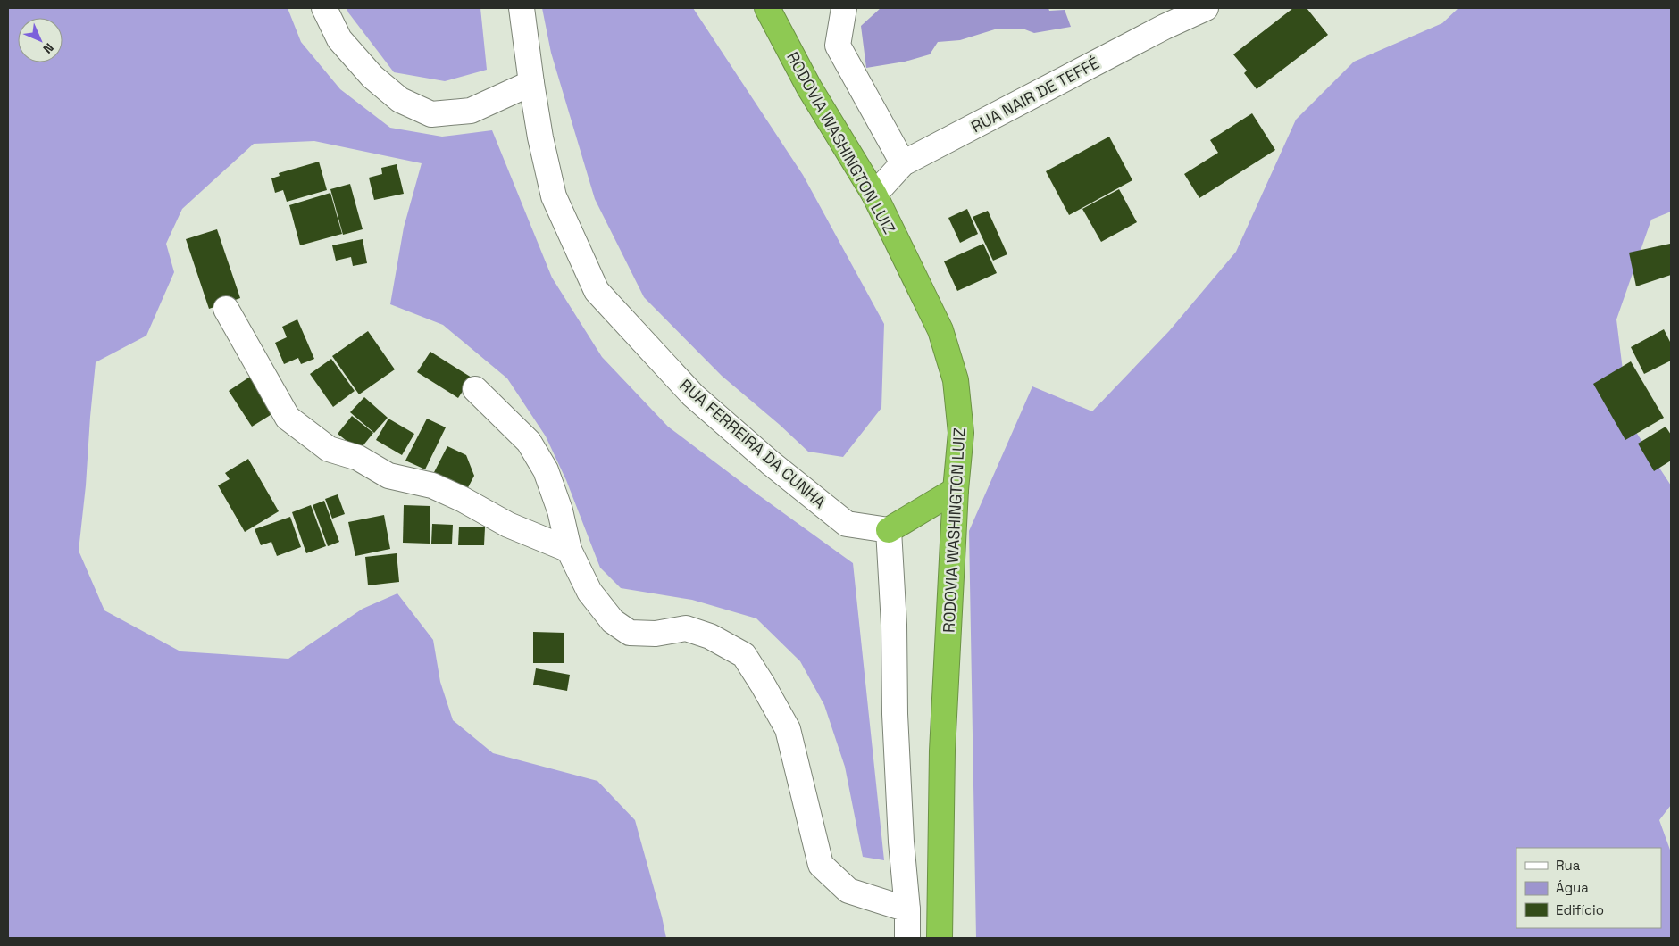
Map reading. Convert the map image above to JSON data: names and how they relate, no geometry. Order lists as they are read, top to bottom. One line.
{"streets":{"highway":["RODOVIA WASHINGTON LUIZ"],"street":["RUA NAIR DE TEFFÉ","RUA FERREIRA DA CUNHA"]},"crossings":[["RUA NAIR DE TEFFÉ","RODOVIA WASHINGTON LUIZ"]],"legend":["Rua","Água","Edifício"],"north":"bottom right"}
